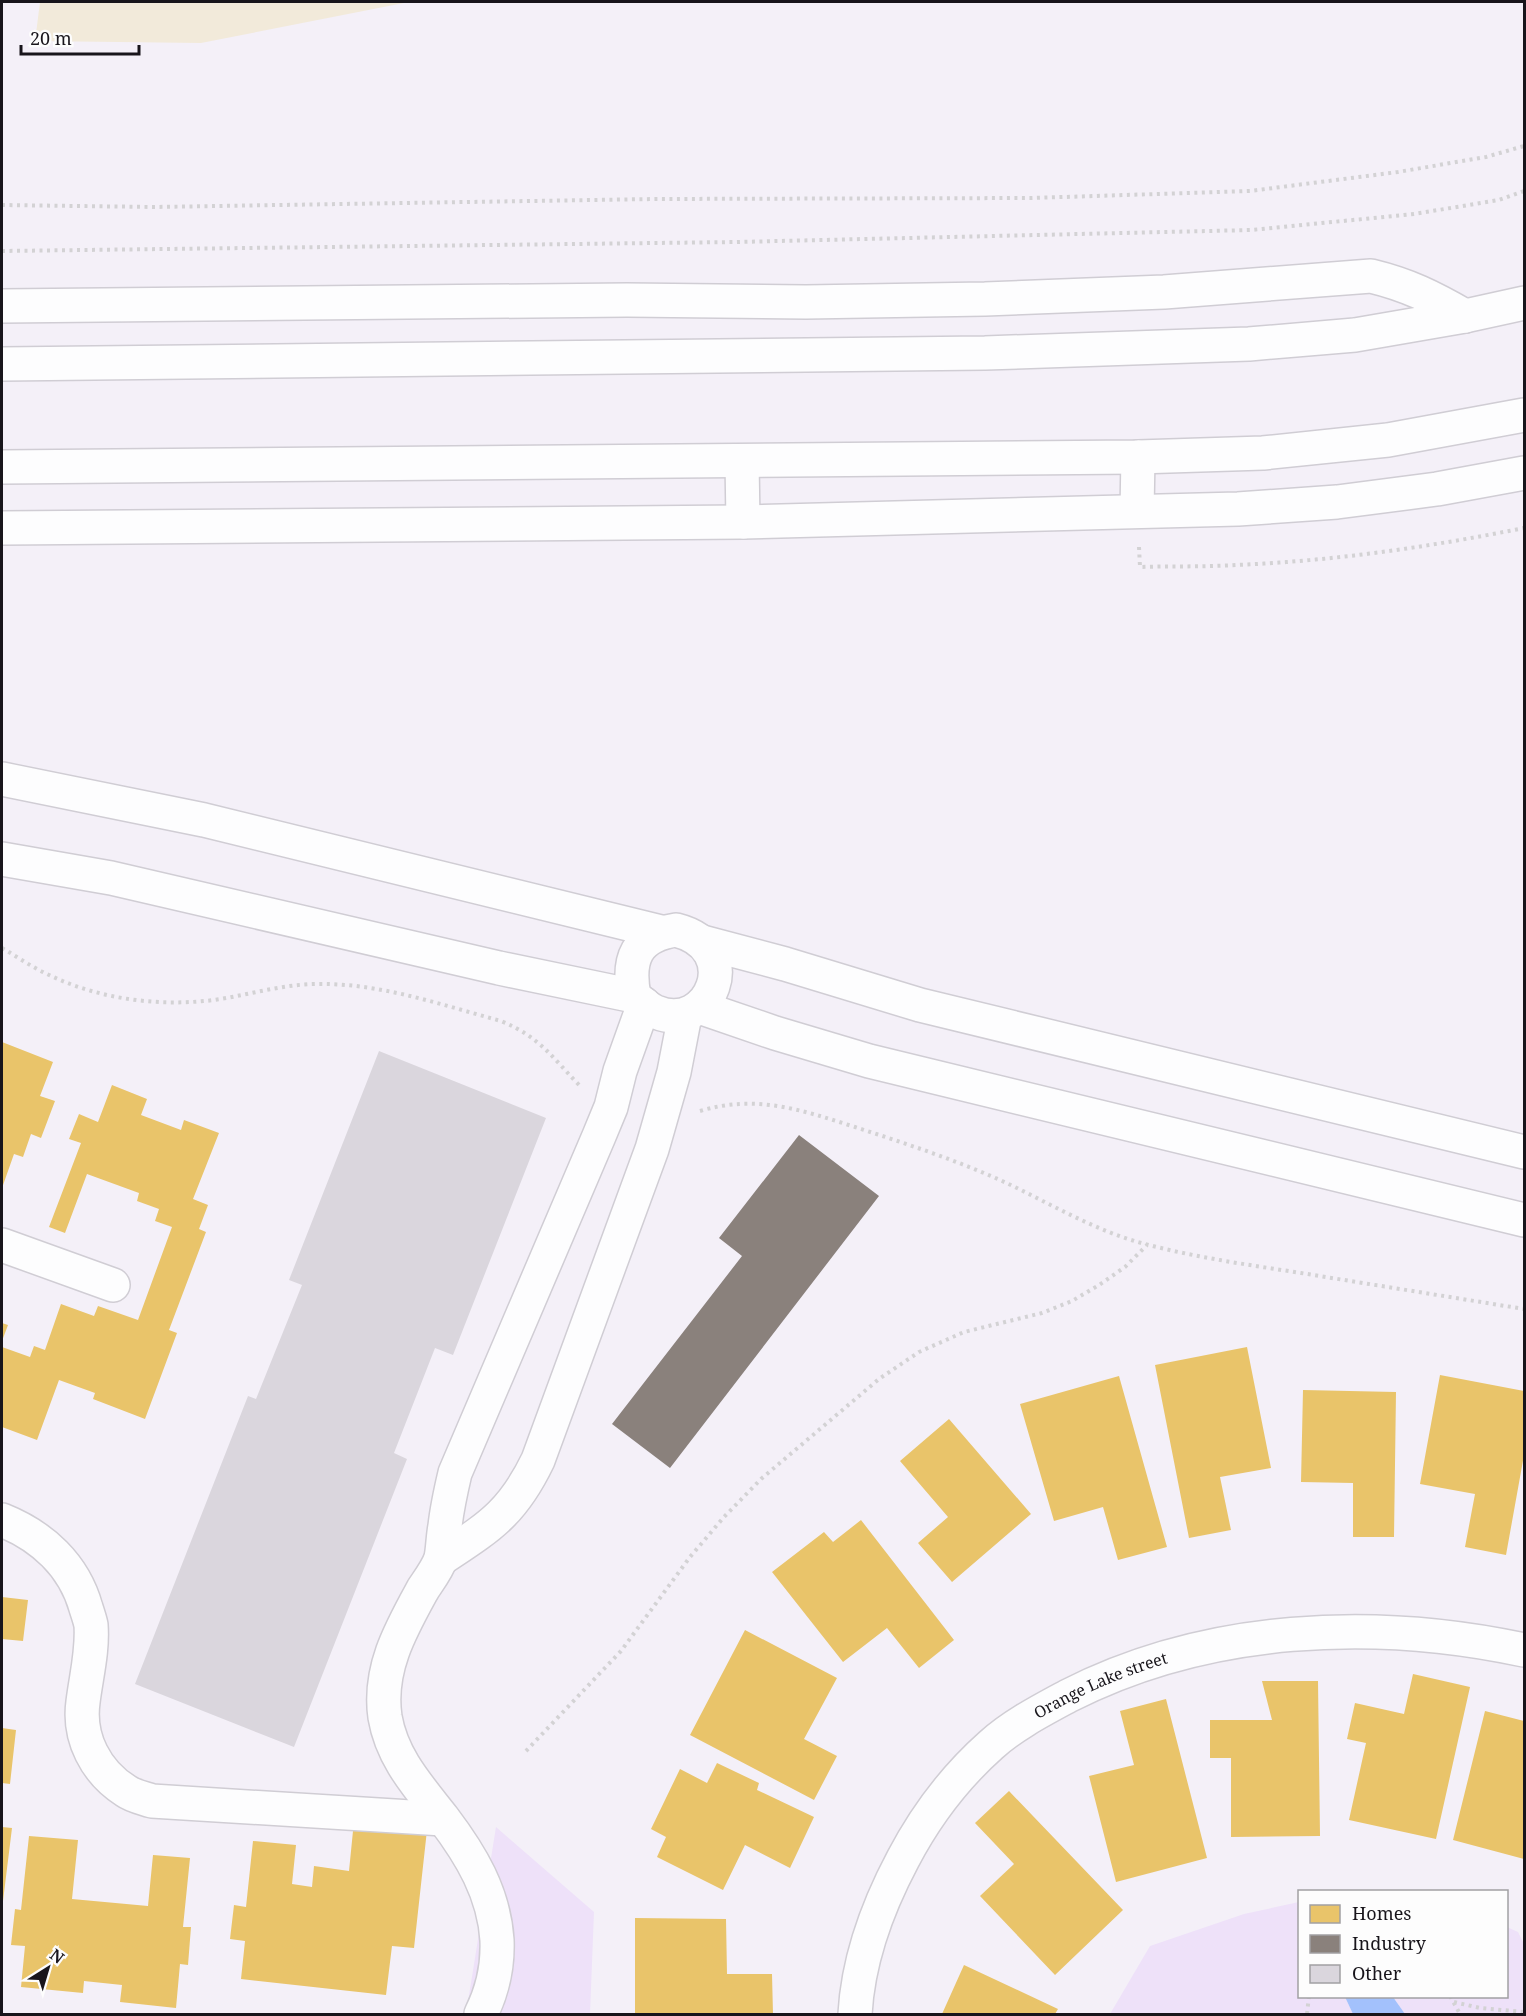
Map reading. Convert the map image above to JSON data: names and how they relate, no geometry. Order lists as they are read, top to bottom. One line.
{"streets":{"street":["Orange Lake street"]},"legend":["Homes","Industry","Other"],"scale_bar":"20 m","north":"top right"}
